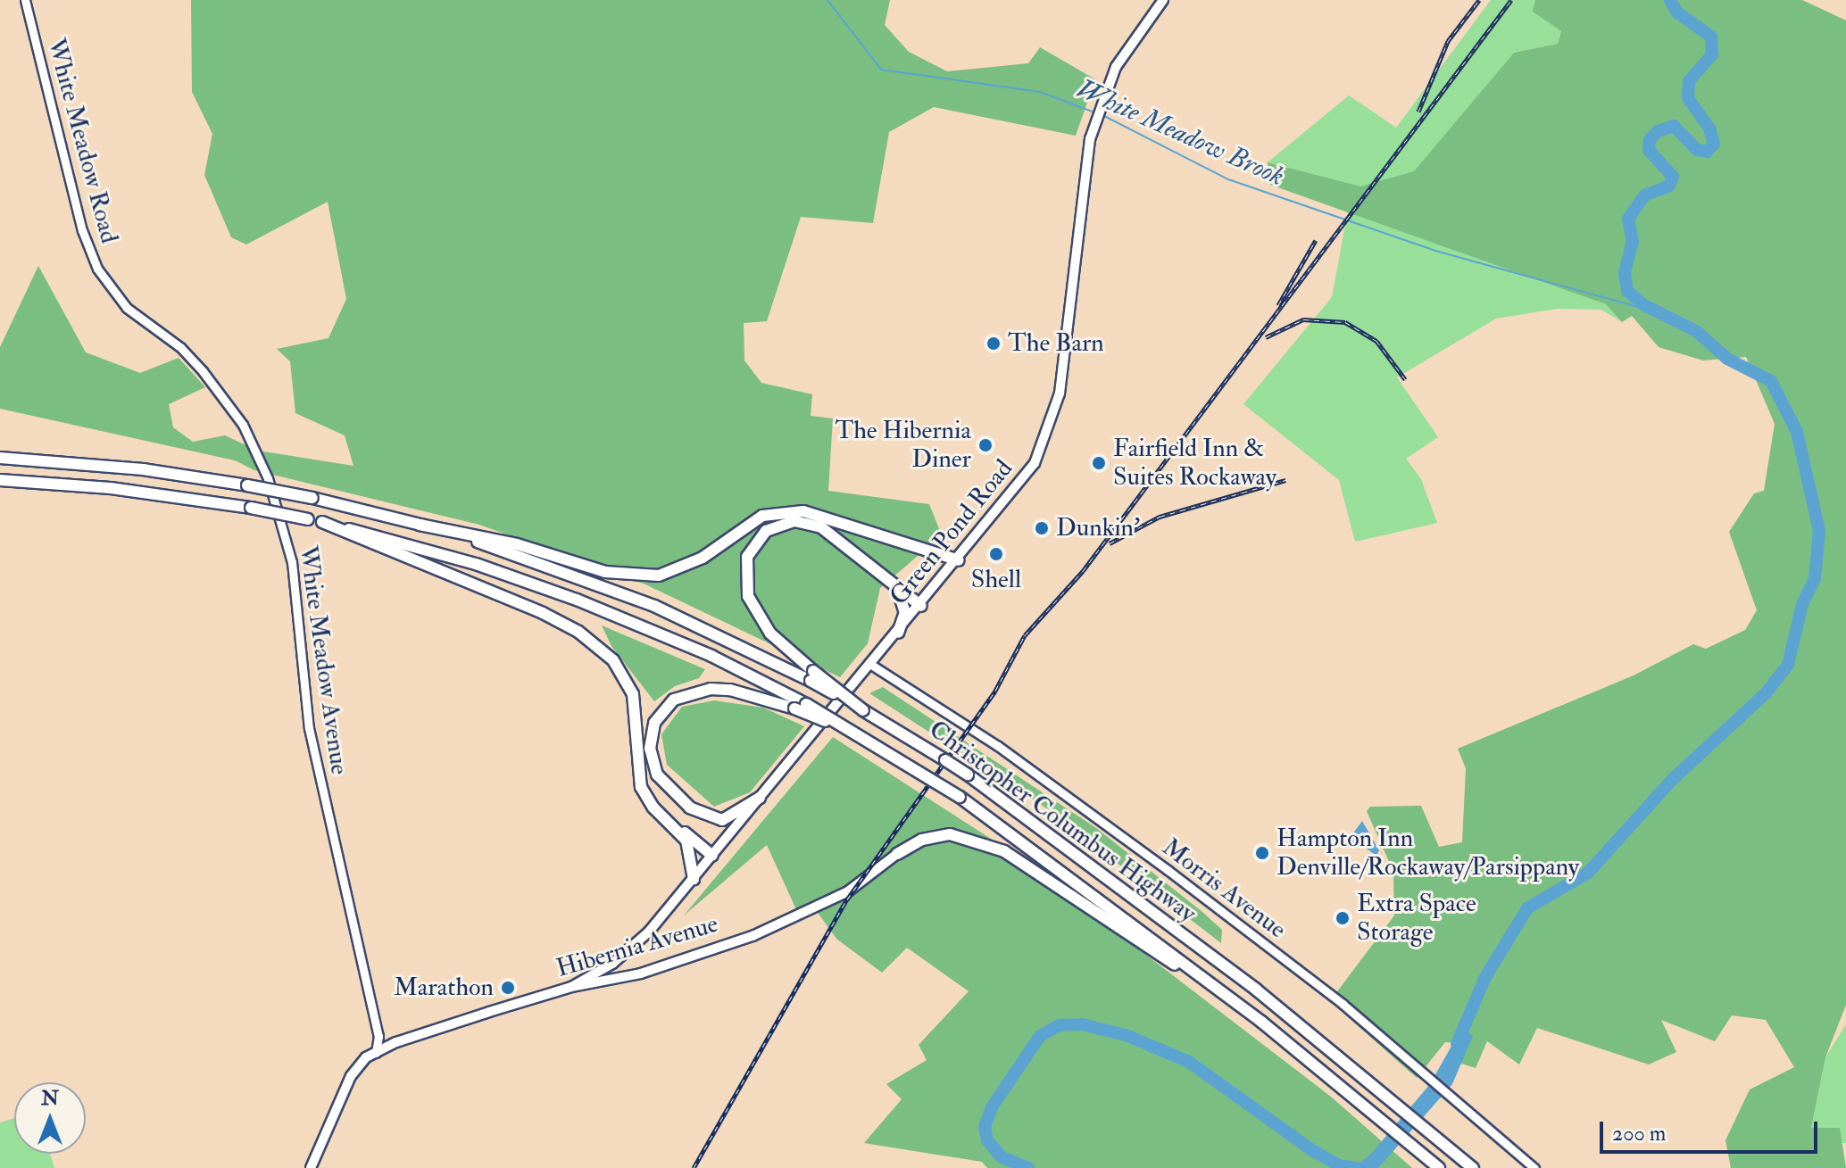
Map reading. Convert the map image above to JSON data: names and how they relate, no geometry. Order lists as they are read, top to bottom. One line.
{"streets":{"highway":["Christopher Columbus Highway"],"main road":["Green Pond Road","Hibernia Avenue"],"street":["White Meadow Road","White Meadow Avenue","Morris Avenue"]},"crossings":[["White Meadow Road","White Meadow Avenue"],["Green Pond Road","Morris Avenue"],["Green Pond Road","Hibernia Avenue"],["White Meadow Avenue","Hibernia Avenue"]],"water":["White Meadow Brook"],"places":["The Barn","The Hibernia Diner","Fairfield Inn & Suites Rockaway","Dunkin'","Shell","Hampton Inn Denville/Rockaway/Parsippany","Extra Space Storage","Marathon"],"scale_bar":"200 m","north":"top"}
